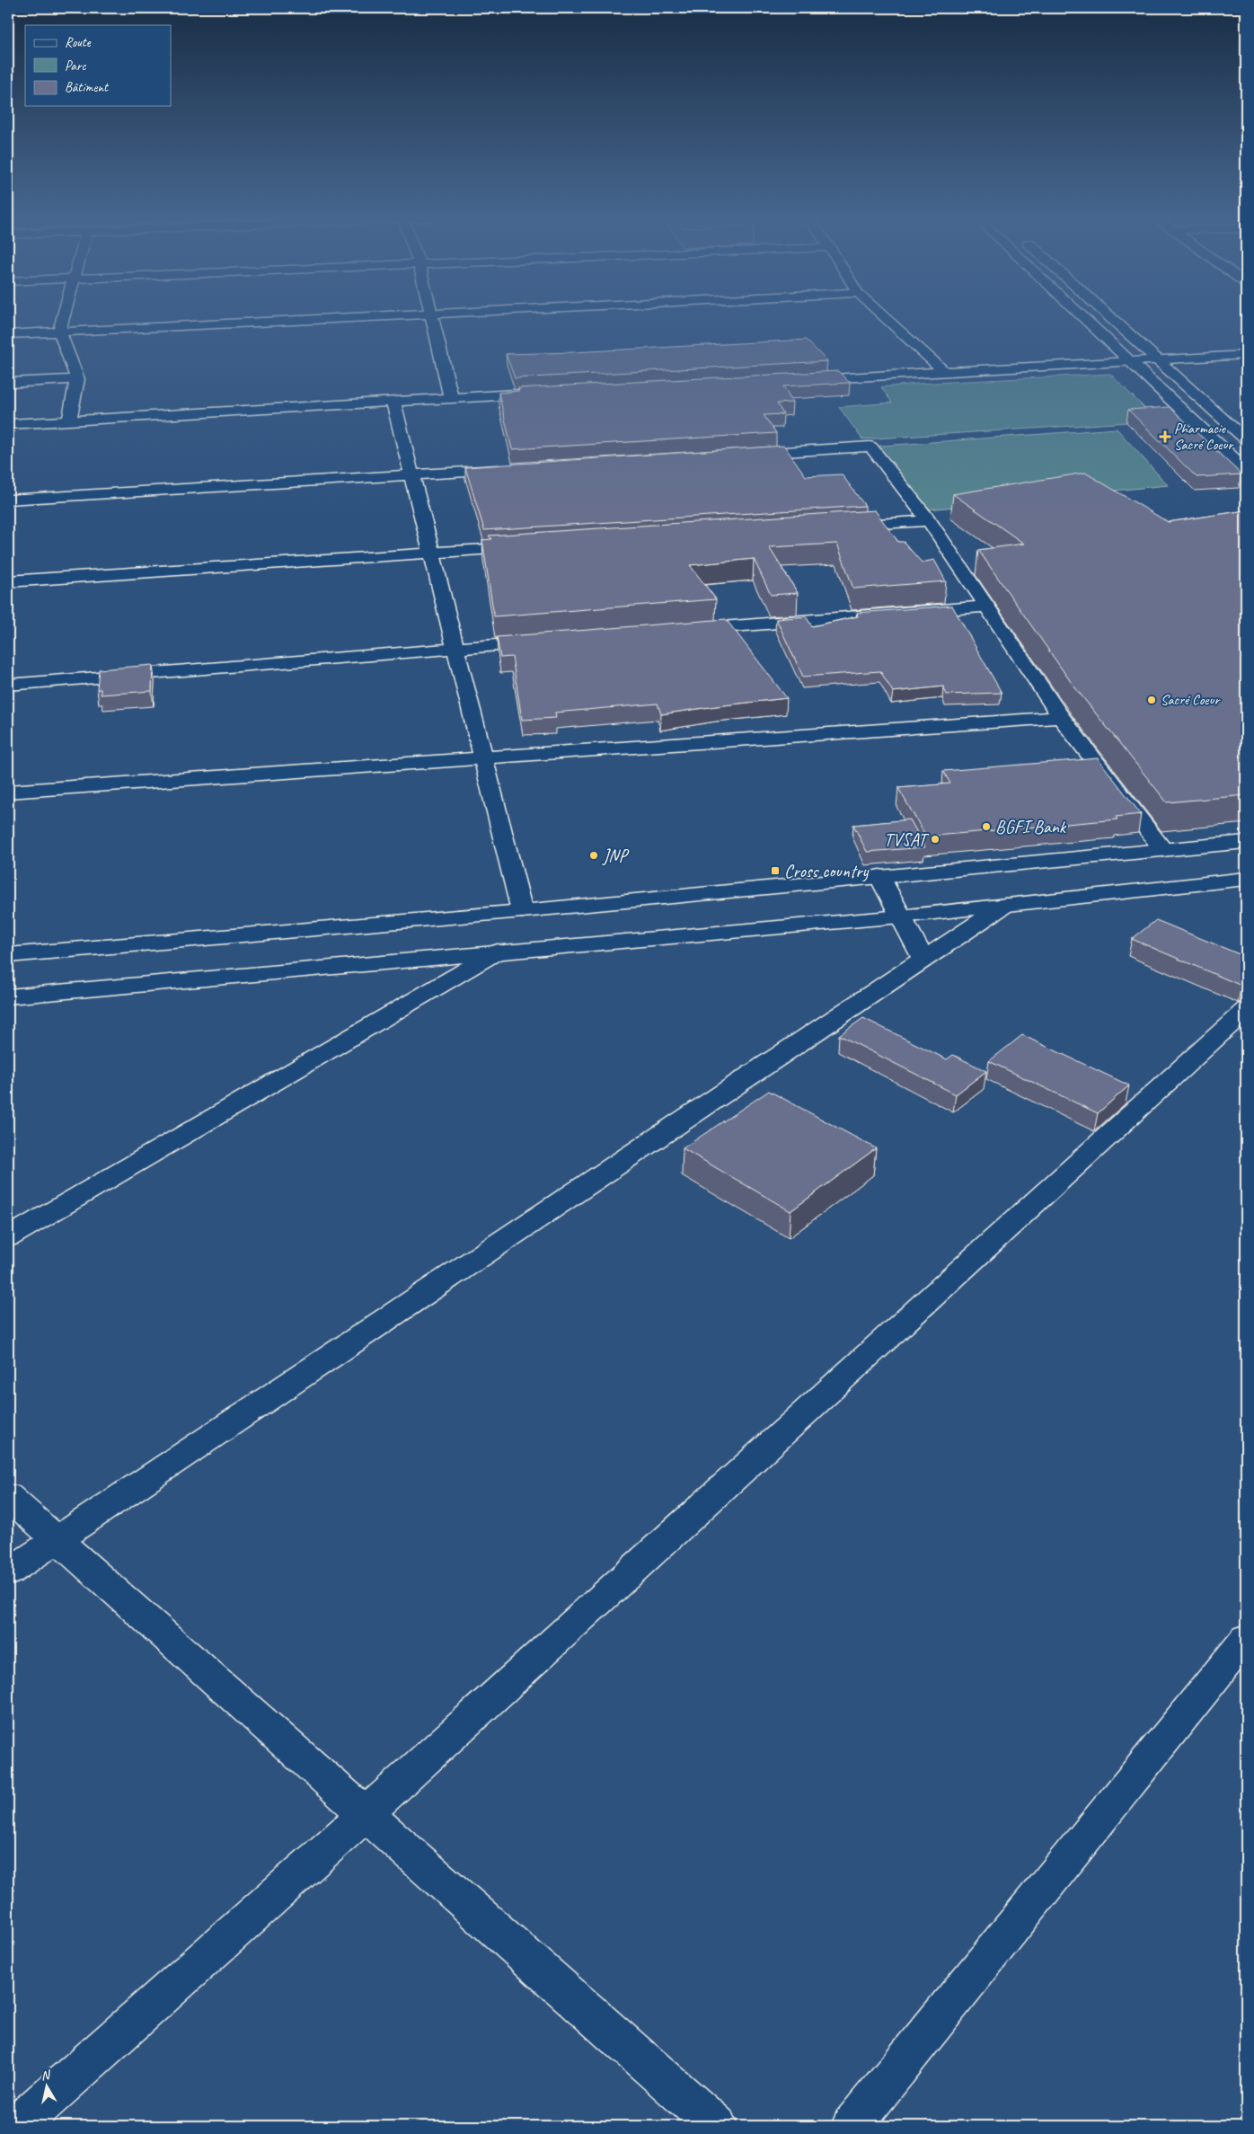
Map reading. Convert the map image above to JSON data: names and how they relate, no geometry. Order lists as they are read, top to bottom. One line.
{"places":{"health":["Pharmacie Sacré Coeur"],"other":["Sacré Coeur","BGFI Bank","TVSAT","JNP"],"transit":["Cross country"]},"legend":["Route","Parc","Bâtiment"],"north":"top"}
